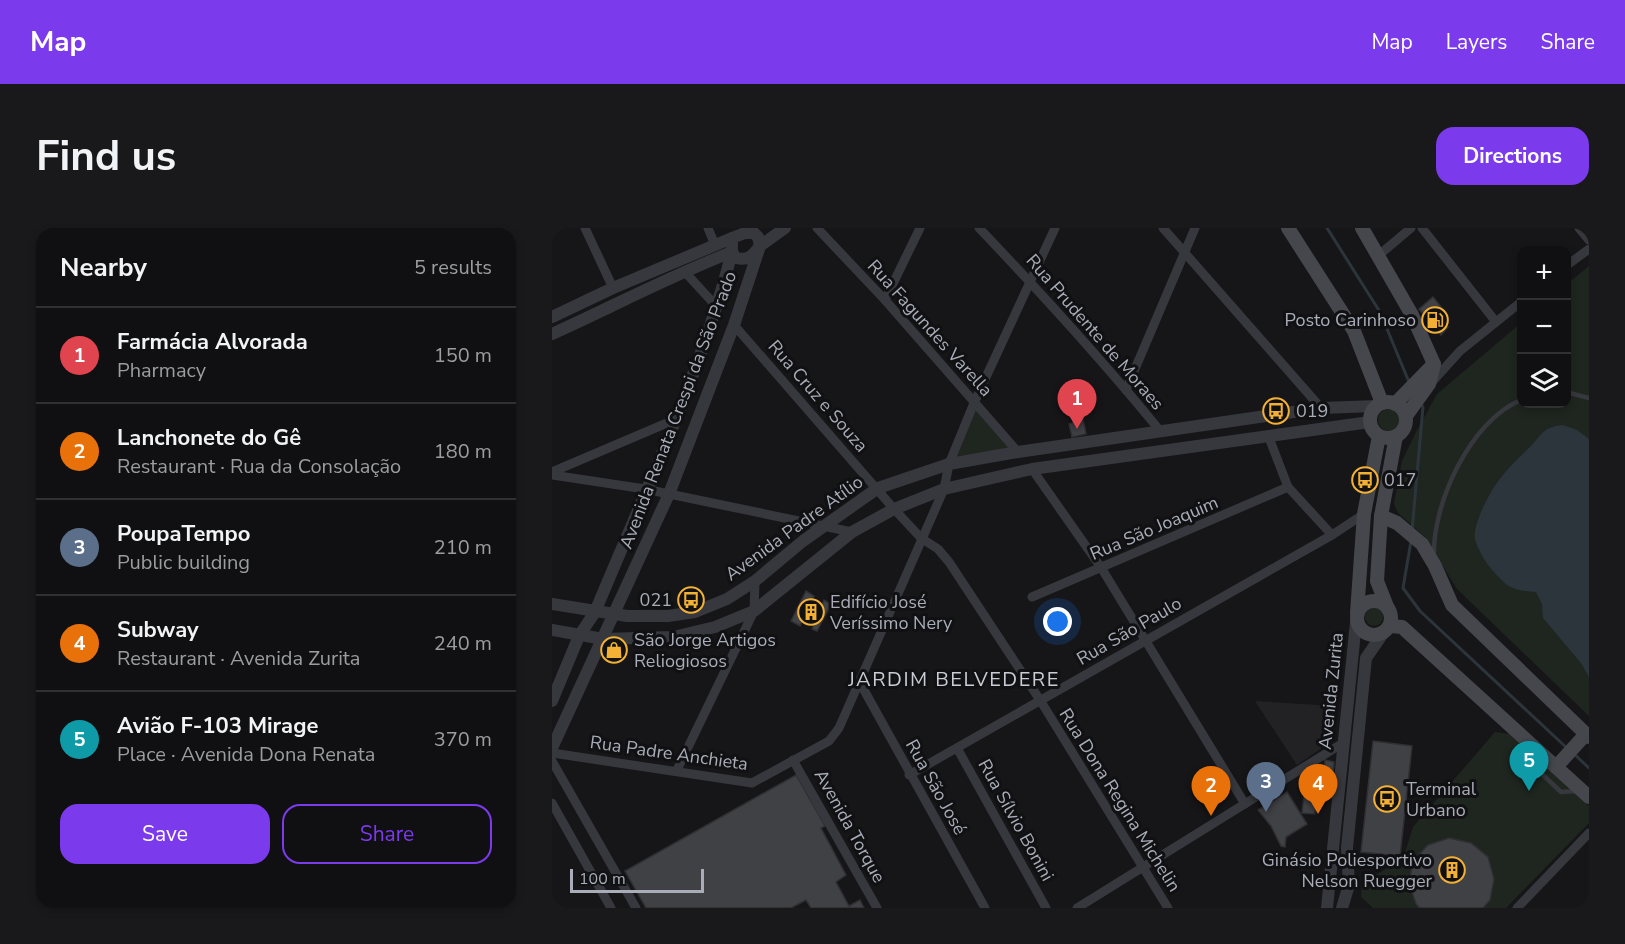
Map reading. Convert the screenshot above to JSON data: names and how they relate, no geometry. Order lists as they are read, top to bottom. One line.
{"streets":{"street":["Rua Fagundes Varella","Rua Prudente de Moraes","Rua Cruz e Souza","Avenida Renata Crespi da São Prado","Avenida Padre Atílio","Rua São Joaquim","Rua São Paulo","Avenida Zurita","Rua Padre Anchieta","Rua São José","Rua Dona Regina Michelin","Rua Sílvio Bonini","Avenida Torque"]},"crossings":[["Rua Fagundes Varella","Avenida Padre Atílio"],["Rua Fagundes Varella","Rua Padre Anchieta"],["Rua Prudente de Moraes","Avenida Padre Atílio"],["Rua Prudente de Moraes","Rua Padre Anchieta"],["Rua Cruz e Souza","Avenida Renata Crespi da São Prado"],["Rua Cruz e Souza","Avenida Padre Atílio"],["Rua Cruz e Souza","Rua Dona Regina Michelin"],["Avenida Renata Crespi da São Prado","Avenida Padre Atílio"],["Avenida Renata Crespi da São Prado","Rua Padre Anchieta"],["Avenida Padre Atílio","Rua Padre Anchieta"],["Avenida Padre Atílio","Rua Dona Regina Michelin"],["Rua São Paulo","Rua São José"],["Rua São Paulo","Rua Dona Regina Michelin"],["Rua São Paulo","Rua Sílvio Bonini"],["Rua Padre Anchieta","Rua São José"],["Rua Padre Anchieta","Rua Dona Regina Michelin"],["Rua Padre Anchieta","Avenida Torque"]],"districts":["JARDIM BELVEDERE"],"places":{"fuel station":["Posto Carinhoso"],"bus stop":["019","017","021","Terminal Urbano"],"building":["Edifício José Veríssimo Nery","Ginásio Poliesportivo Nelson Ruegger"],"shop":["São Jorge Artigos Reliogiosos"]},"scale_bar":"100 m","page":{"header":"Map","nav":["Map","Layers","Share"],"buttons":["Directions",["Save","Share"]],"title":"Find us","heading":["Nearby","5 results"],"map_buttons":["+","−"],"list":[{"mark":"1","name":"Farmácia Alvorada","note":"Pharmacy","value":"150 m"},{"mark":"2","name":"Lanchonete do Gê","note":"Restaurant · Rua da Consolação","value":"180 m"},{"mark":"3","name":"PoupaTempo","note":"Public building","value":"210 m"},{"mark":"4","name":"Subway","note":"Restaurant · Avenida Zurita","value":"240 m"},{"mark":"5","name":"Avião F-103 Mirage","note":"Place · Avenida Dona Renata","value":"370 m"}],"pins":["1","5","3","4","2"],"scale":"100 m"}}
